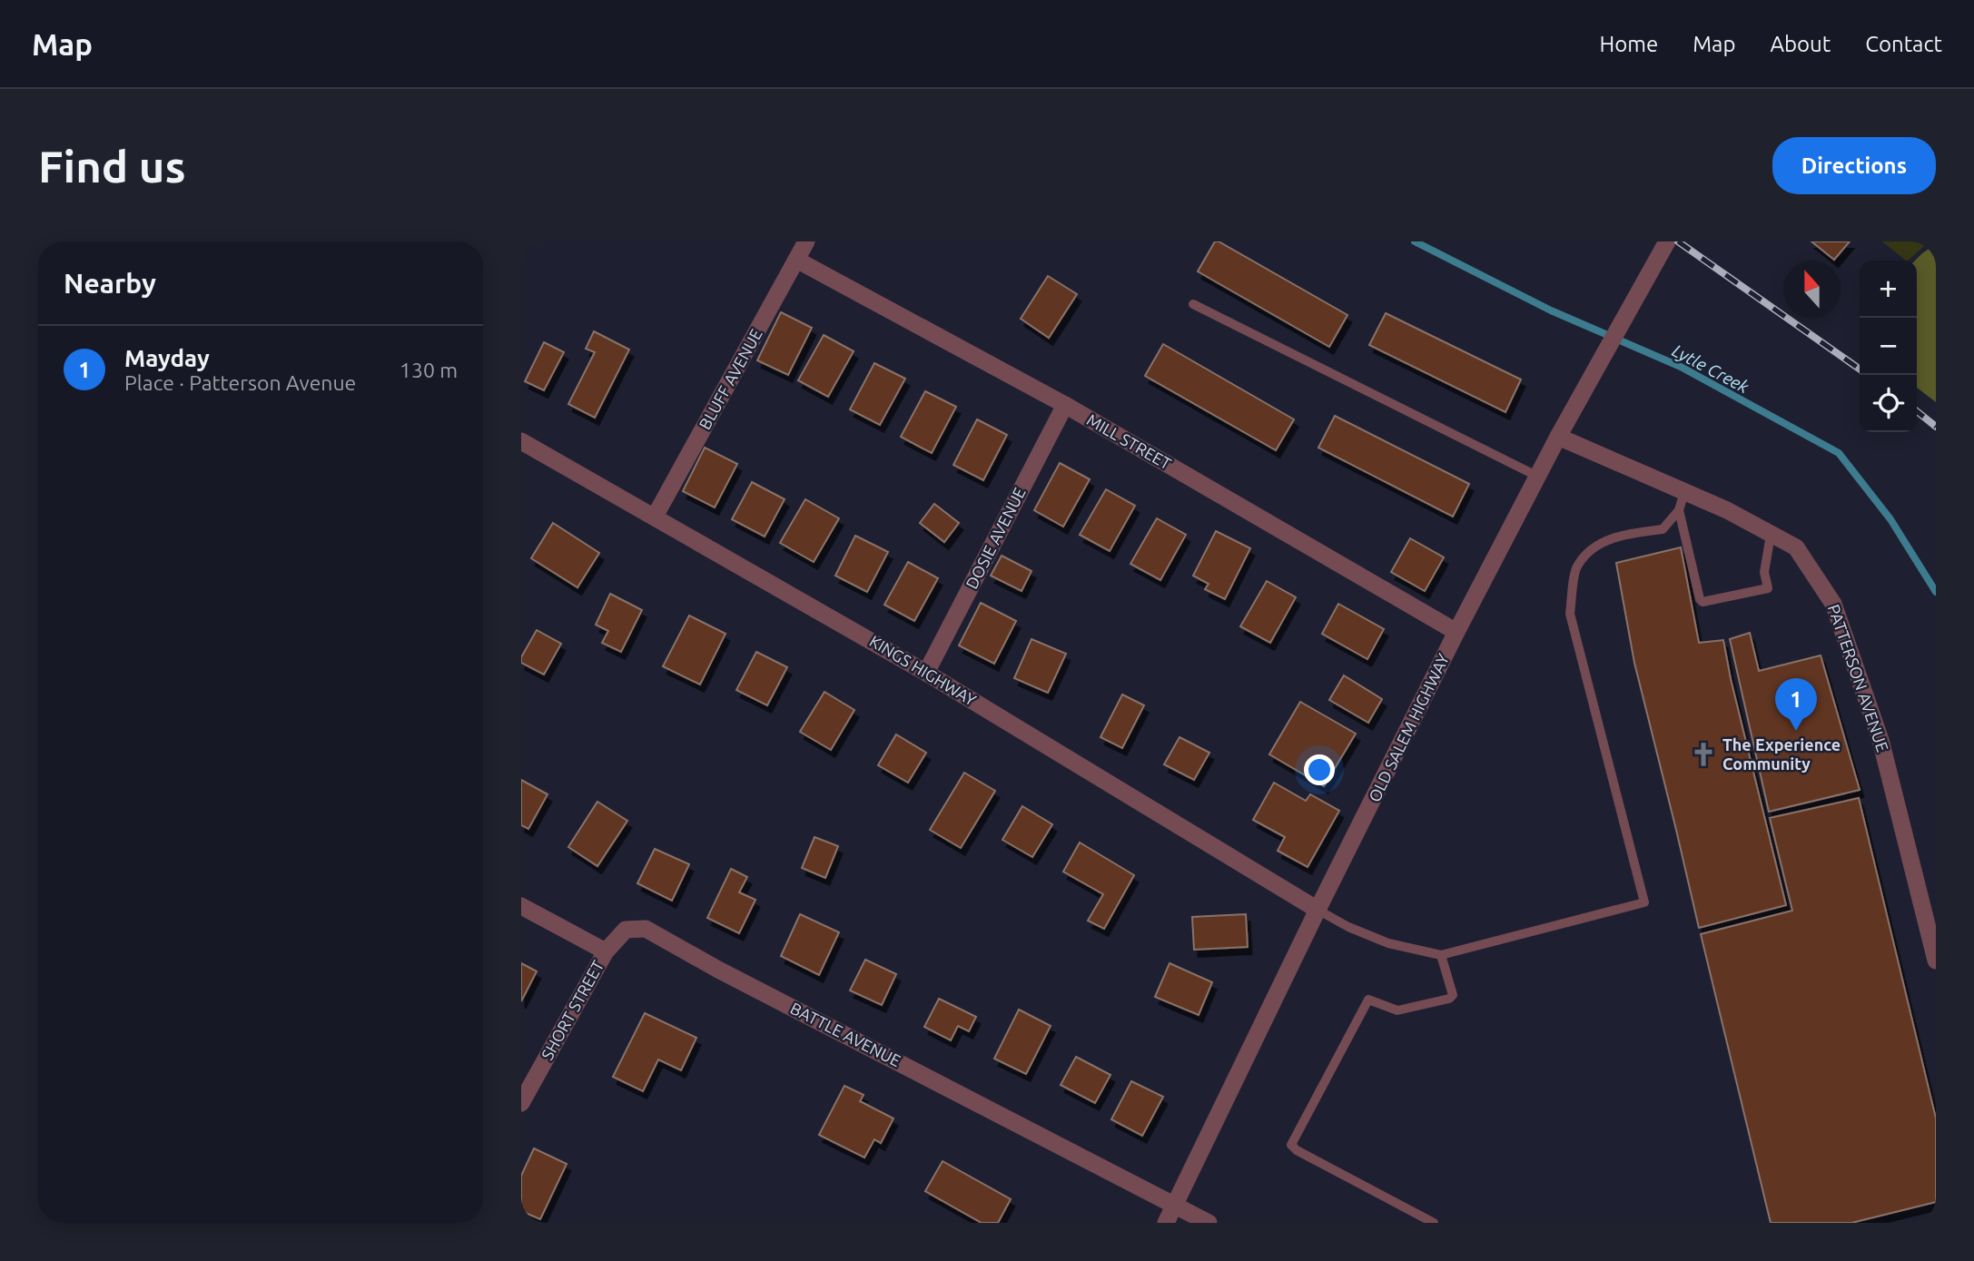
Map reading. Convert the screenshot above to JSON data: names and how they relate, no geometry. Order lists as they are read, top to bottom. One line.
{"streets":{"street":["BLUFF AVENUE","MILL STREET","DOSIE AVENUE","KINGS HIGHWAY","PATTERSON AVENUE","OLD SALEM HIGHWAY","SHORT STREET","BATTLE AVENUE"]},"crossings":[["BLUFF AVENUE","MILL STREET"],["BLUFF AVENUE","KINGS HIGHWAY"],["MILL STREET","DOSIE AVENUE"],["MILL STREET","OLD SALEM HIGHWAY"],["DOSIE AVENUE","KINGS HIGHWAY"],["KINGS HIGHWAY","OLD SALEM HIGHWAY"],["PATTERSON AVENUE","OLD SALEM HIGHWAY"],["OLD SALEM HIGHWAY","BATTLE AVENUE"],["SHORT STREET","BATTLE AVENUE"]],"water":["Lytle Creek"],"places":{"church":["The Experience Community"]},"north":"top","page":{"header":"Map","nav":["Home","Map","About","Contact"],"buttons":"Directions","title":"Find us","heading":"Nearby","map_buttons":["+","−"],"list":[{"mark":"1","name":"Mayday","note":"Place · Patterson Avenue","value":"130 m"}],"pins":"1"}}
